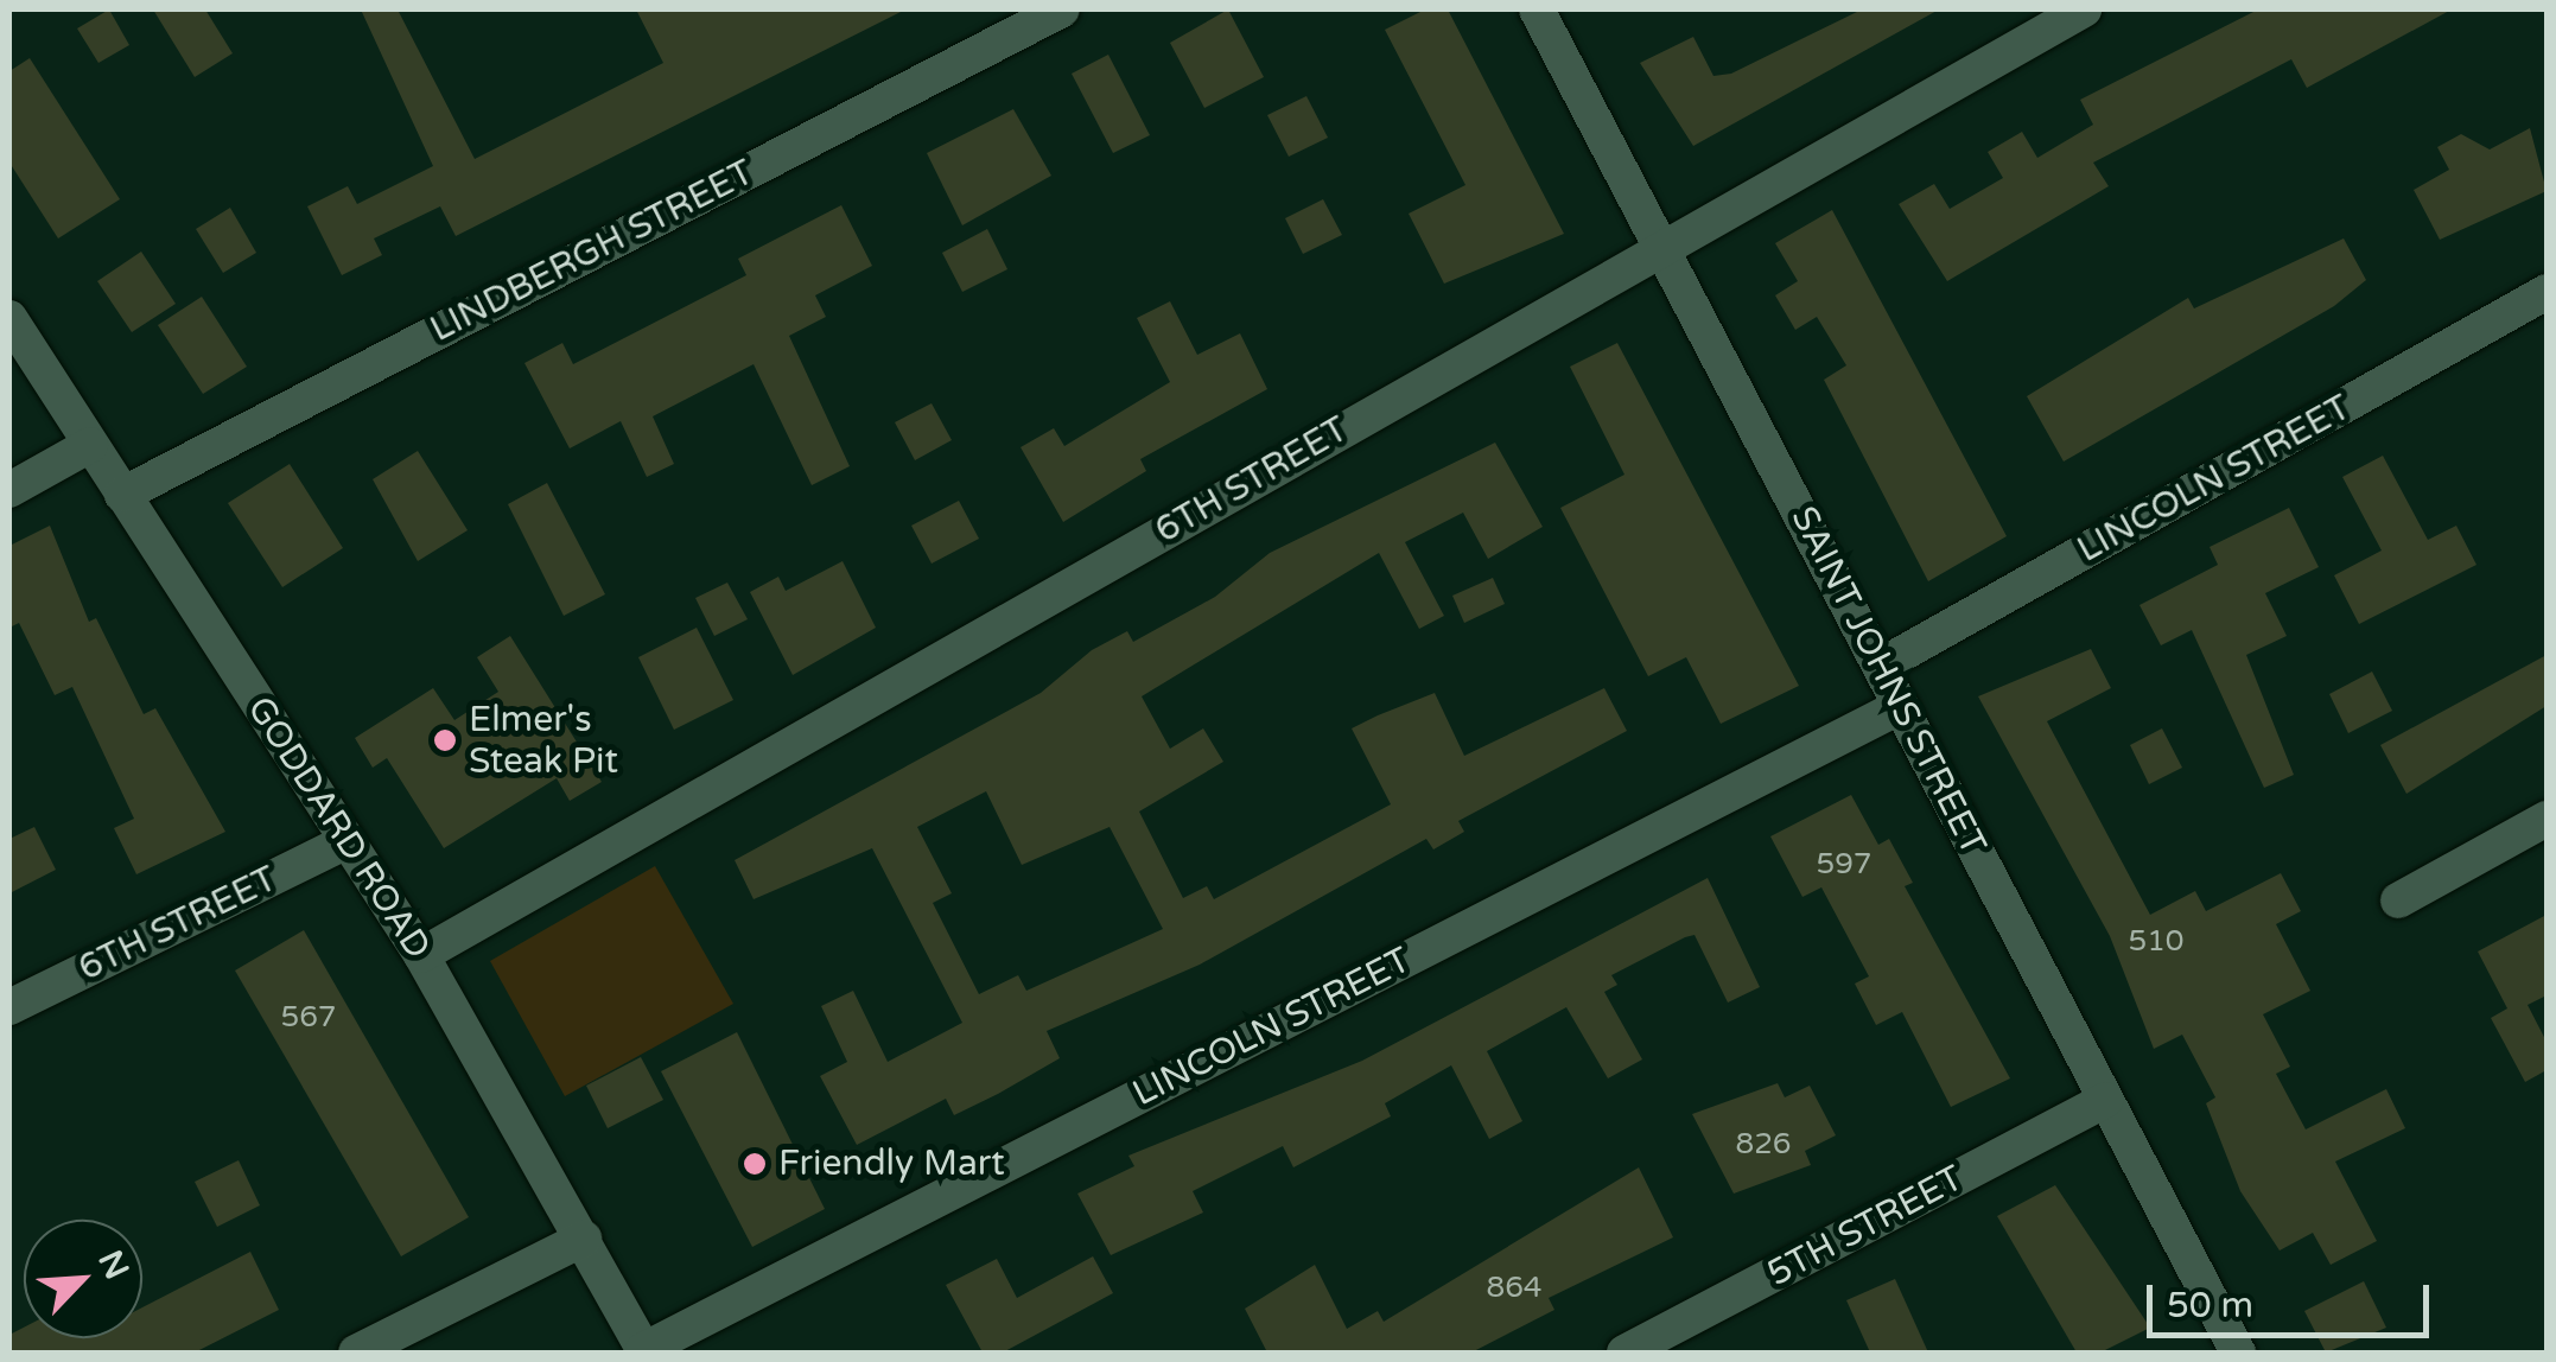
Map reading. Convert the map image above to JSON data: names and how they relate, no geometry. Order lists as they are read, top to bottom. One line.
{"streets":{"street":["LINDBERGH STREET","LINCOLN STREET","6TH STREET","SAINT JOHNS STREET","GODDARD ROAD","5TH STREET"]},"crossings":[["LINDBERGH STREET","GODDARD ROAD"],["LINCOLN STREET","SAINT JOHNS STREET"],["LINCOLN STREET","GODDARD ROAD"],["6TH STREET","SAINT JOHNS STREET"],["6TH STREET","GODDARD ROAD"],["SAINT JOHNS STREET","5TH STREET"]],"places":["Elmer's Steak Pit","Friendly Mart"],"house_numbers":["597","510","567","826","864"],"scale_bar":"50 m","north":"top right"}
